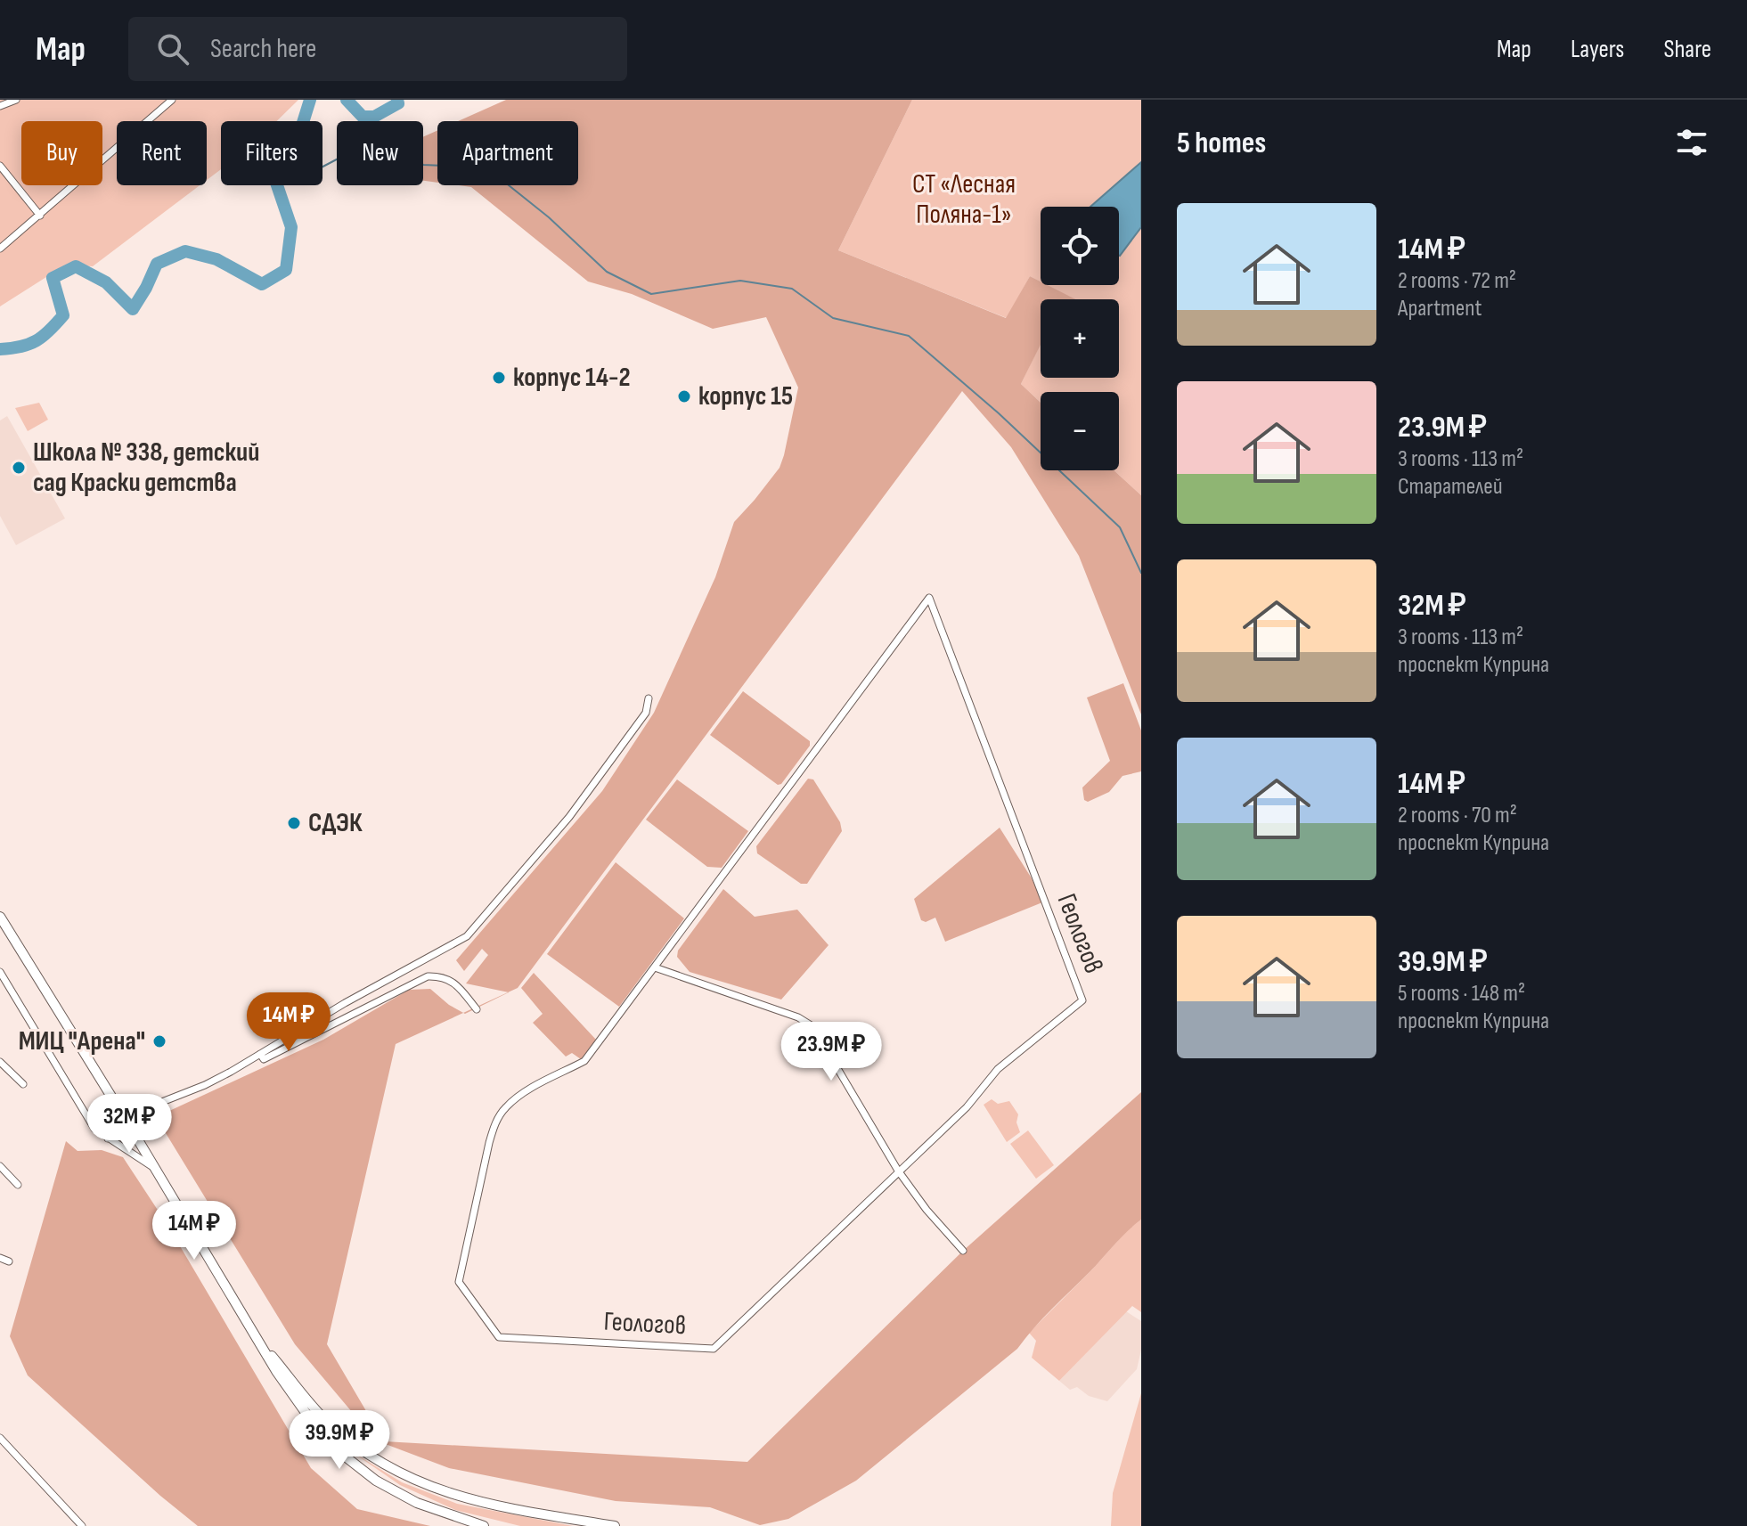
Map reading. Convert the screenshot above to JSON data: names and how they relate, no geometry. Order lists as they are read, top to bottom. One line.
{"streets":{"street":["Геологов"]},"parks":["СТ «Лесная Поляна-1»"],"places":["корпус 14-2","корпус 15","Школа № 338, детский сад Краски детства","СДЭК","МИЦ \"Арена\""],"page":{"header":"Map","search":"Search here","nav":["Map","Layers","Share"],"heading":"5 homes","chip":["Buy","Rent","Filters","New","Apartment"],"list":[{"name":"14M ₽","note":"2 rooms · 72 m² · Apartment"},{"name":"23.9M ₽","note":"3 rooms · 113 m² · Старателей"},{"name":"32M ₽","note":"3 rooms · 113 m² · проспект Куприна"},{"name":"14M ₽","note":"2 rooms · 70 m² · проспект Куприна"},{"name":"39.9M ₽","note":"5 rooms · 148 m² · проспект Куприна"}],"map_buttons":["+","−"],"price":["14M ₽","23.9M ₽","32M ₽","14M ₽","39.9M ₽"]}}
